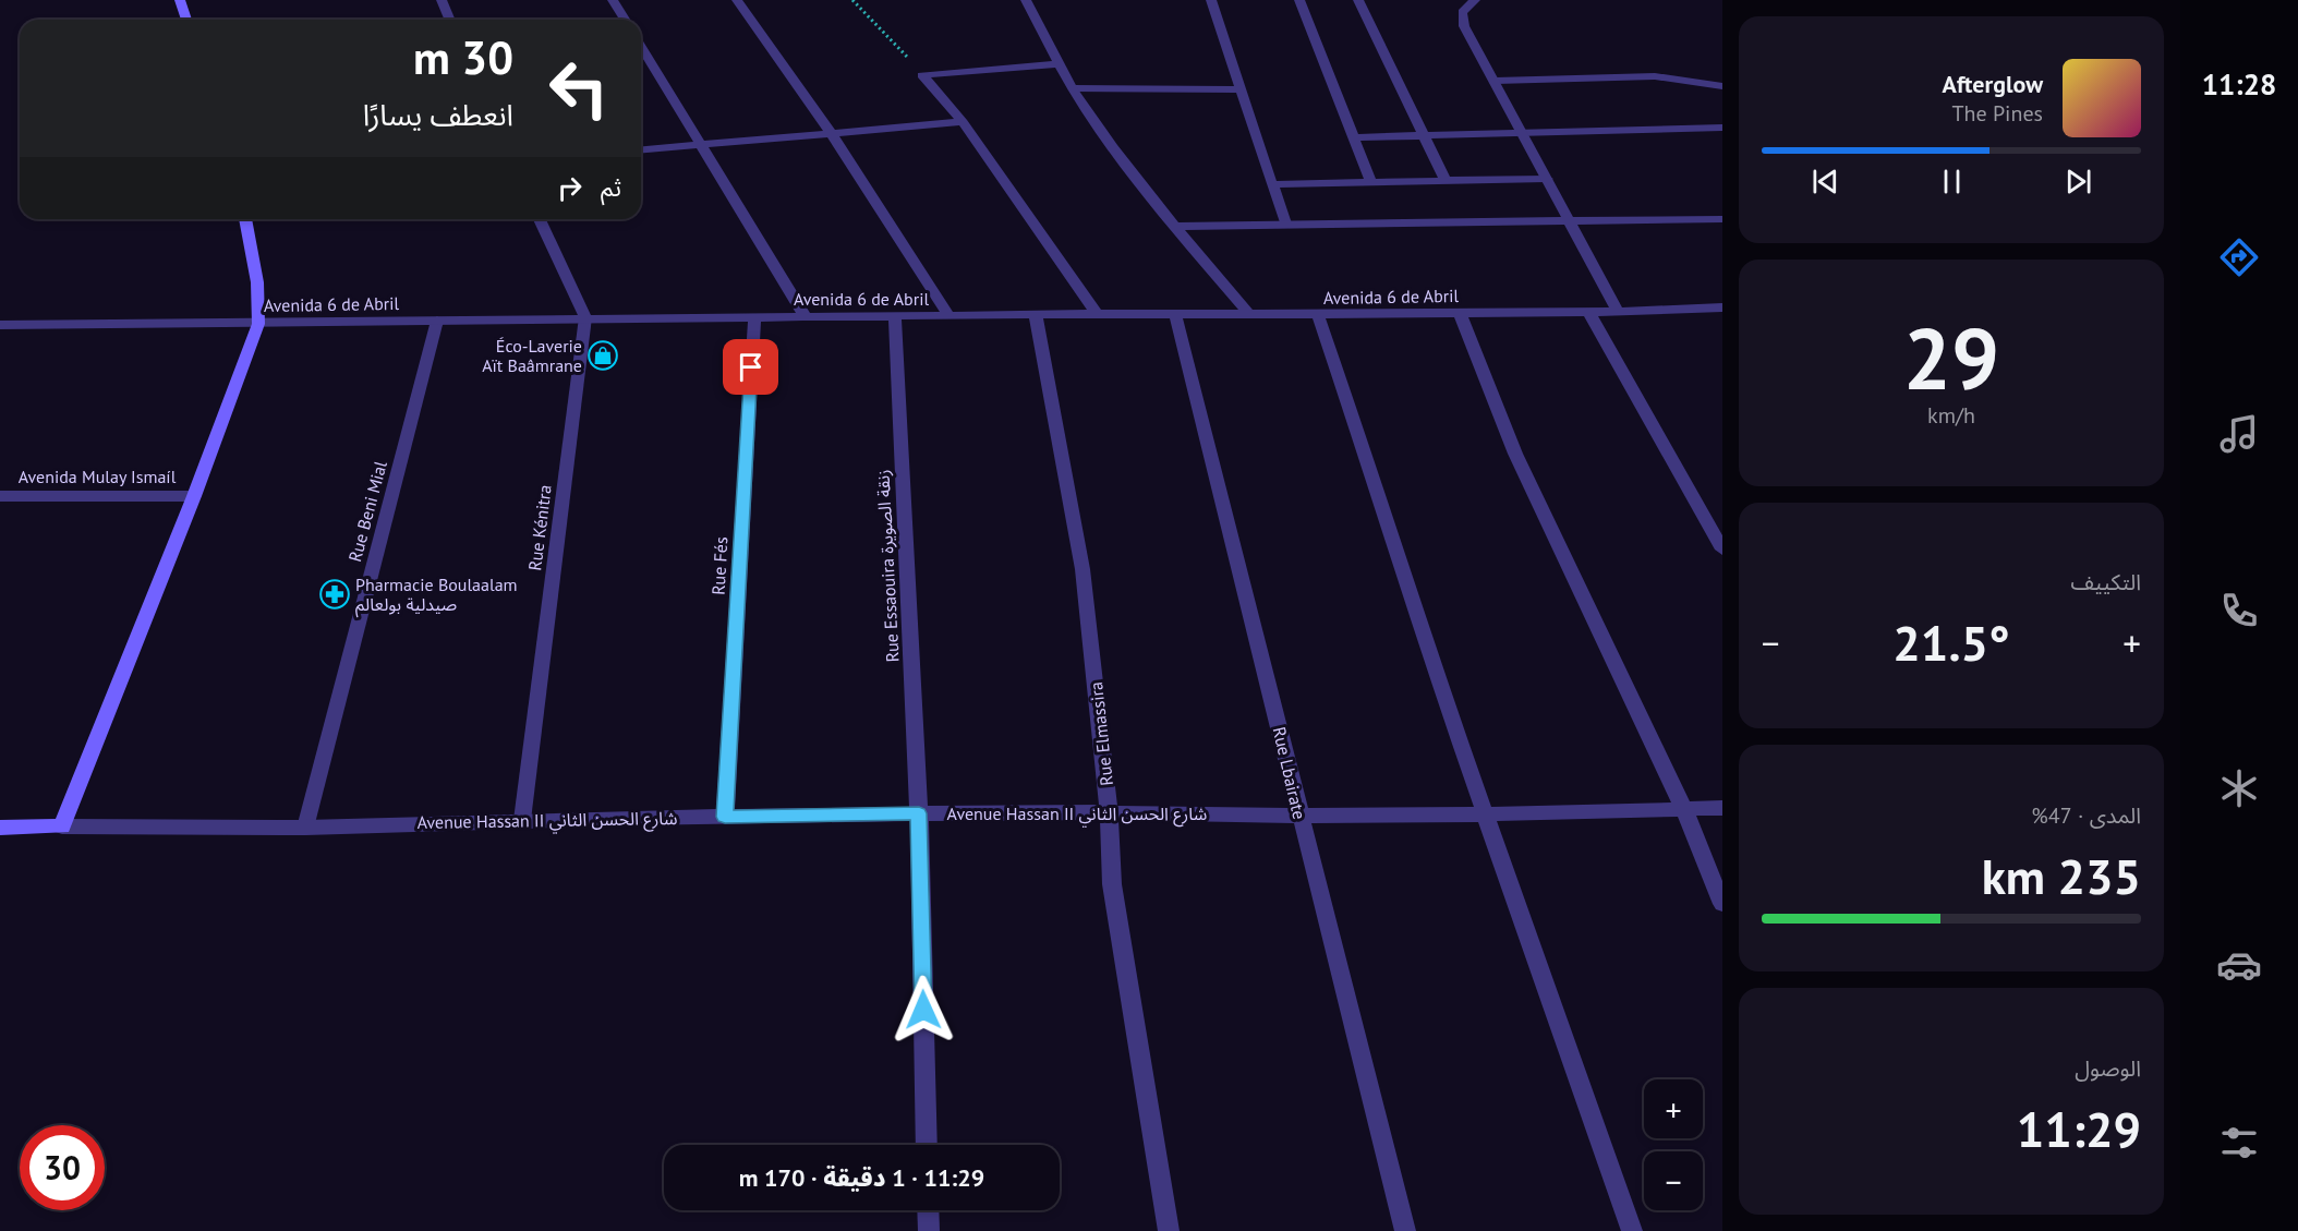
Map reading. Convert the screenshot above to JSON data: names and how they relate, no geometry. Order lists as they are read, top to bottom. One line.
{"streets":{"main road":["Avenue Hassan II شارع الحسن الثاني"],"street":["Avenida 6 de Abril","Avenida Mulay Ismaíl","Rue Beni Mial","Rue Kénitra","Rue Fés","Rue Essaouira زنقة الصويرة","Rue Elmassira","Rue Lbairate"]},"crossings":[["Avenida 6 de Abril","Rue Beni Mial"],["Avenida 6 de Abril","Rue Kénitra"],["Avenida 6 de Abril","Rue Fés"],["Avenida 6 de Abril","Rue Essaouira زنقة الصويرة"],["Avenida 6 de Abril","Rue Elmassira"],["Avenida 6 de Abril","Rue Lbairate"],["Rue Beni Mial","Avenue Hassan II شارع الحسن الثاني"],["Rue Kénitra","Avenue Hassan II شارع الحسن الثاني"],["Rue Fés","Avenue Hassan II شارع الحسن الثاني"],["Rue Essaouira زنقة الصويرة","Avenue Hassan II شارع الحسن الثاني"],["Rue Elmassira","Avenue Hassan II شارع الحسن الثاني"],["Rue Lbairate","Avenue Hassan II شارع الحسن الثاني"]],"places":{"shop":["Éco-Laverie Aït Baâmrane"],"pharmacy":["Pharmacie Boulaalam صيدلية بولعالم"]},"page":{"tabs":"11:28","turn":["30 m","انعطف يسارًا"],"song":["Afterglow","The Pines"],"then":"ثم","tile":[["29","km/h"],"التكييف",["المدى · 47%","235 km"],["الوصول","11:29"]],"heat":["−","21.5°","+"],"map_buttons":["+","−"],"limit":"30","trip":"11:29 · 1 دقيقة · 170 m"}}
